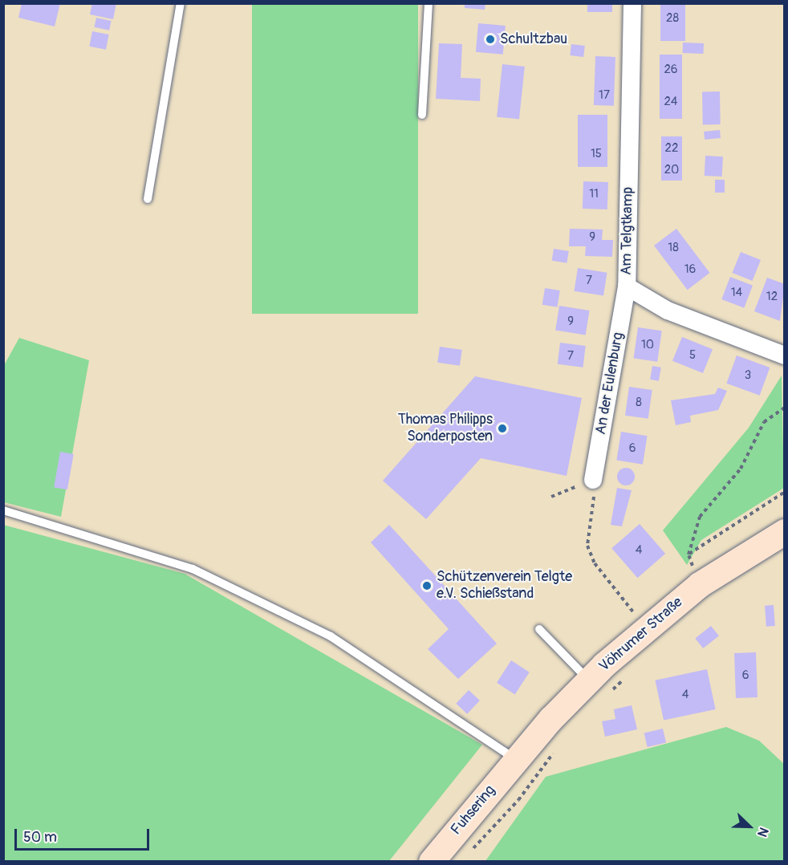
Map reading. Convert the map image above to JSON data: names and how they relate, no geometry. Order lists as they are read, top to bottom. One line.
{"streets":{"main road":["Vöhrumer Straße","Fuhsering"],"street":["Am Telgtkamp","An der Eulenburg"]},"crossings":[["Am Telgtkamp","An der Eulenburg"],["Vöhrumer Straße","Fuhsering"]],"places":["Schultzbau","Thomas Philipps Sonderposten","Schützenverein Telgte e.V. Schießstand"],"house_numbers":["28","26","17","24","22","15","20","11","9","18","16","7","14","12","9","10","5","7","3","8","6","4","6","4"],"scale_bar":"50 m","north":"bottom right"}
